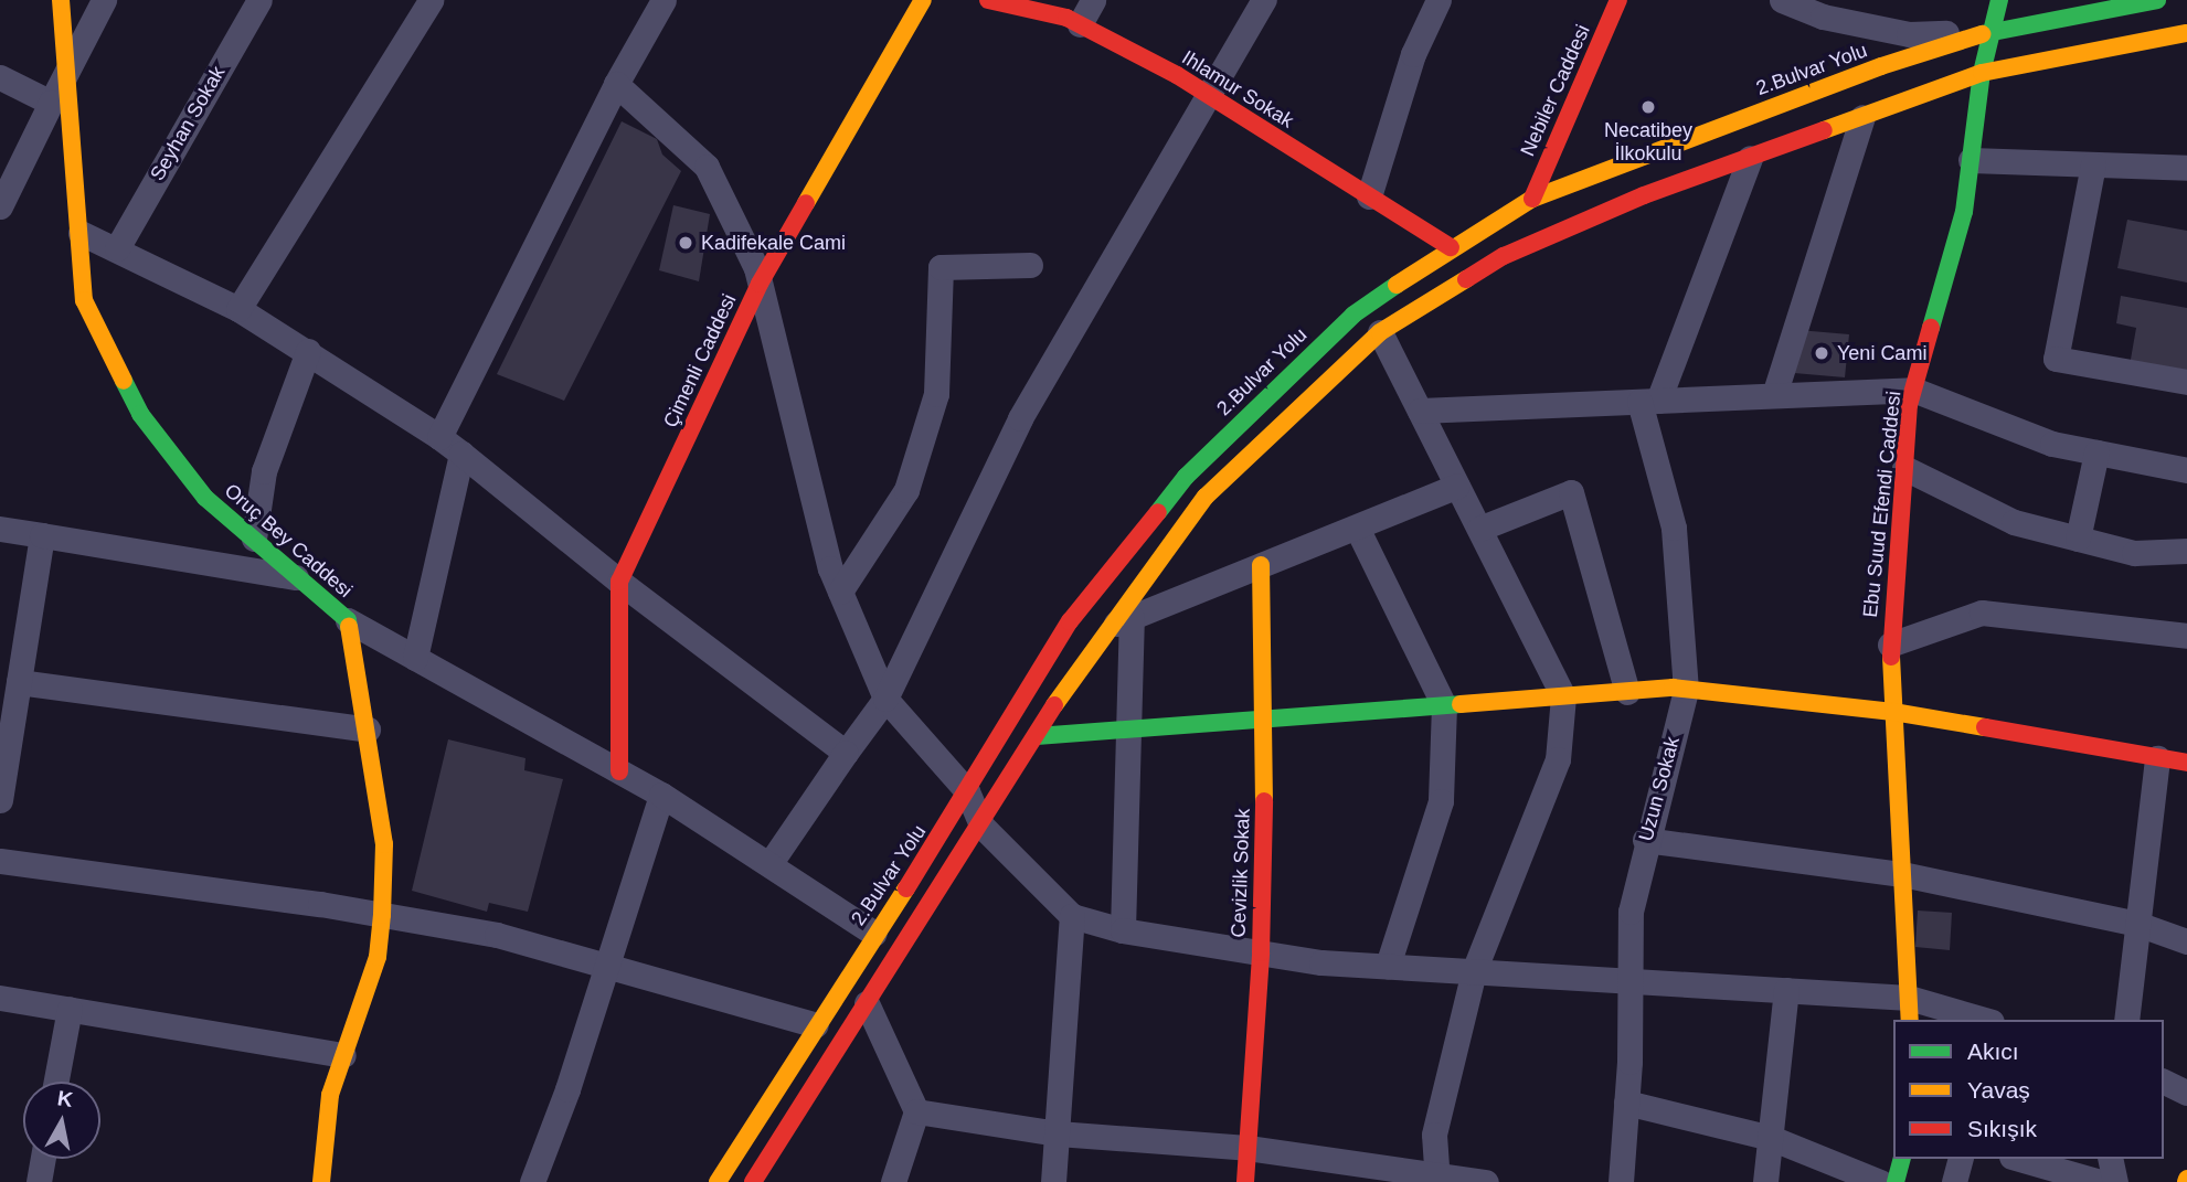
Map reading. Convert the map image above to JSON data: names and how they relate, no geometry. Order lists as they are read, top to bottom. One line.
{"streets":{"main road":["2.Bulvar Yolu","Ihlamur Sokak","Nebiler Caddesi","Çimenli Caddesi","Ebu Suud Efendi Caddesi","Oruç Bey Caddesi","Cevizlik Sokak"],"street":["Seyhan Sokak","Uzun Sokak"]},"crossings":[["2.Bulvar Yolu","Ihlamur Sokak"],["2.Bulvar Yolu","Nebiler Caddesi"],["2.Bulvar Yolu","Ebu Suud Efendi Caddesi"]],"places":["Necatibey İlkokulu","Kadifekale Cami","Yeni Cami"],"legend":["Akıcı","Yavaş","Sıkışık"],"north":"top"}
